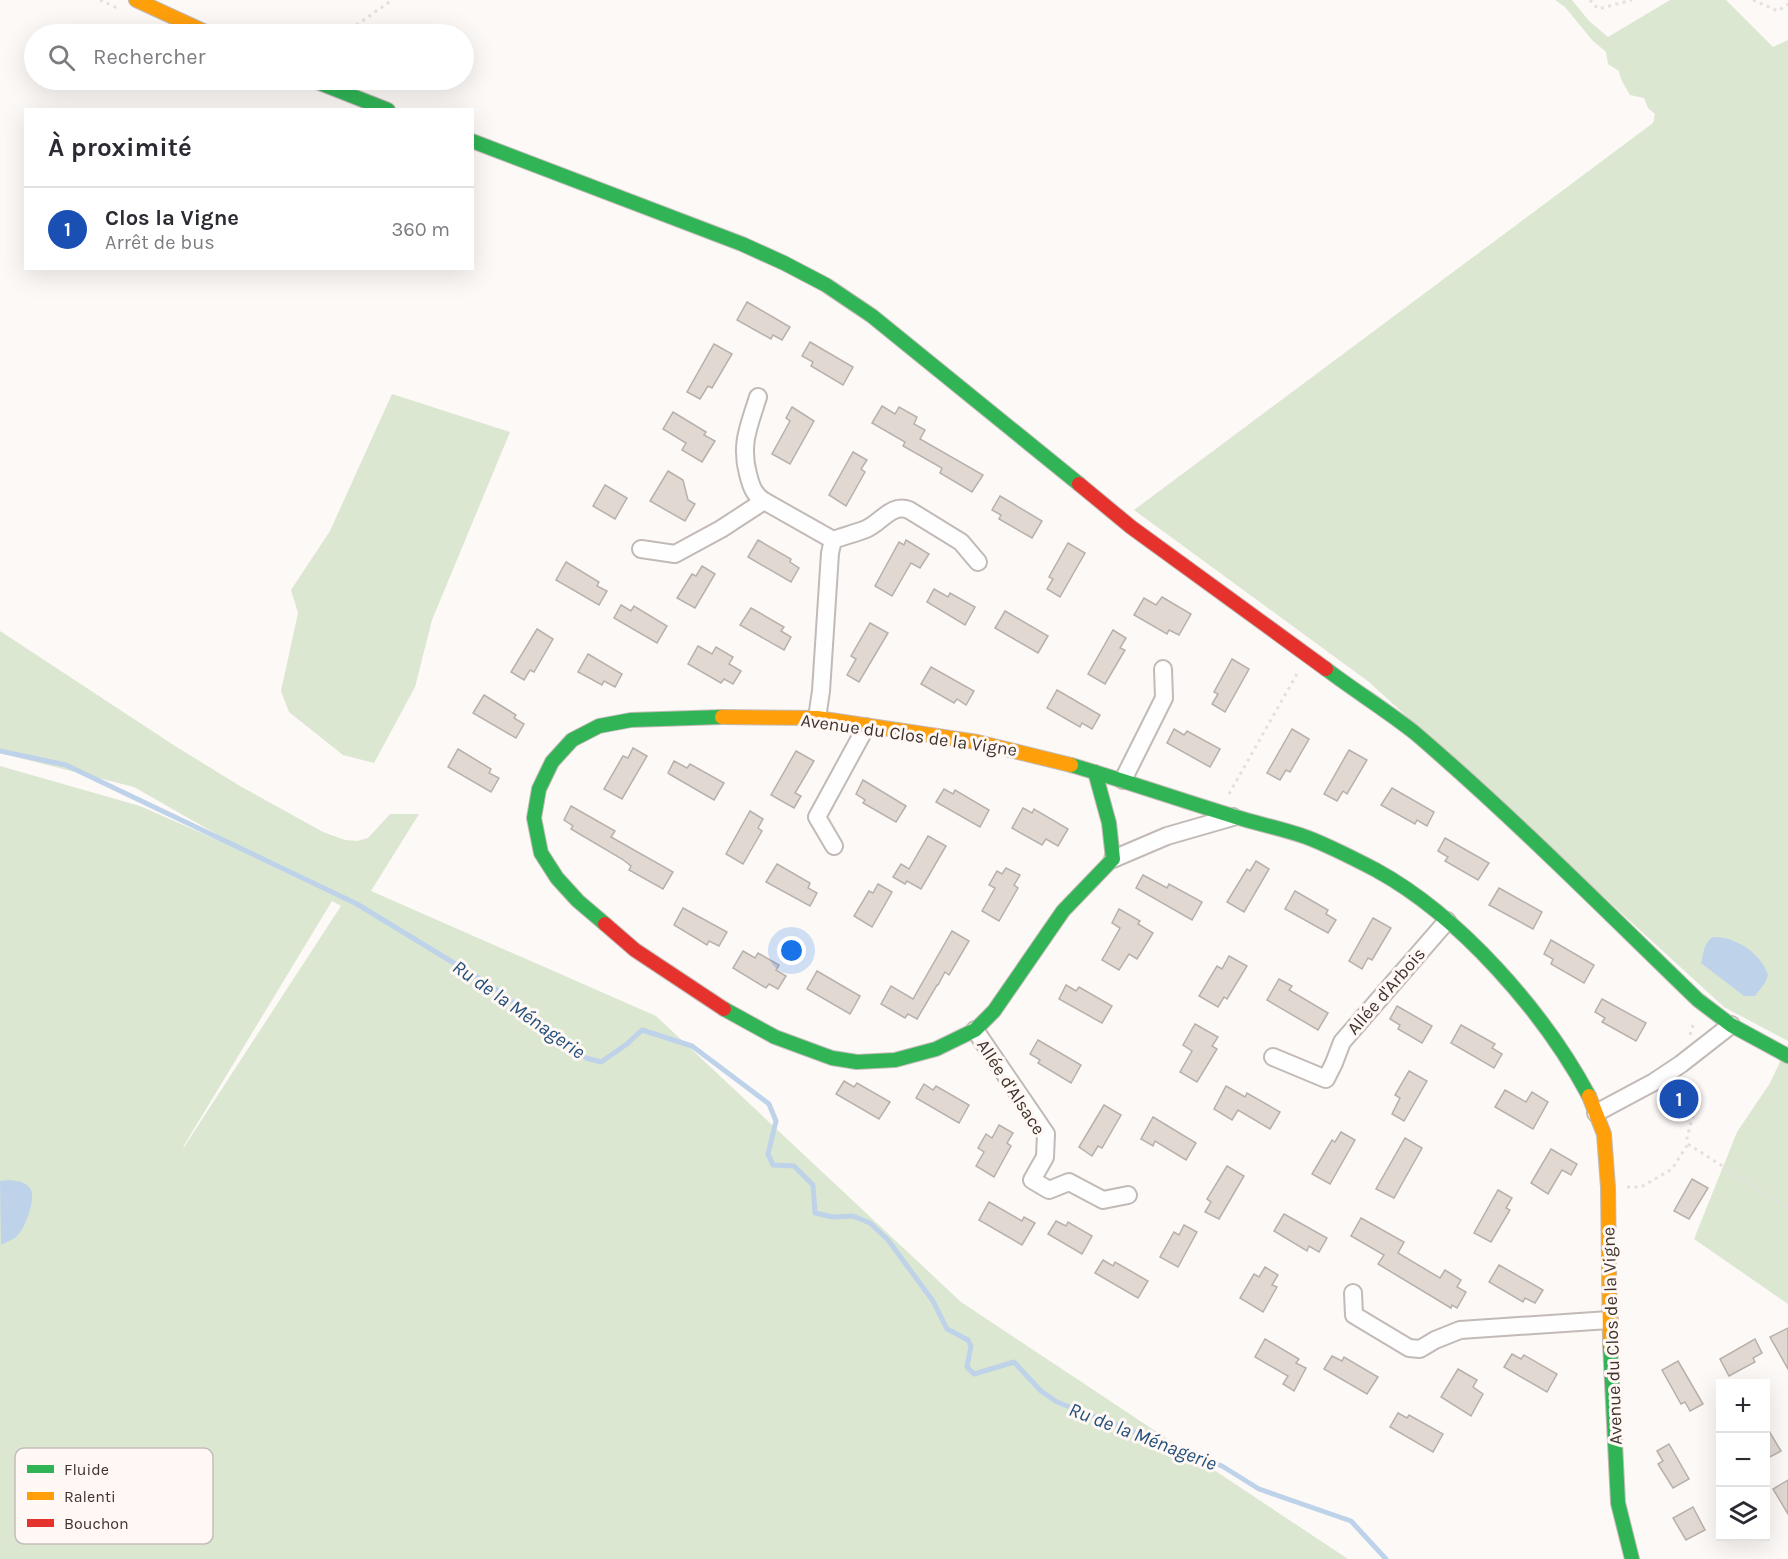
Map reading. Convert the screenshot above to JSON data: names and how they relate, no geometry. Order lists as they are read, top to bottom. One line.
{"streets":{"street":["Avenue du Clos de la Vigne","Allée d'Arbois","Allée d'Alsace"]},"crossings":[["Avenue du Clos de la Vigne","Allée d'Arbois"],["Avenue du Clos de la Vigne","Allée d'Alsace"]],"water":["Ru de la Ménagerie"],"legend":["Fluide","Ralenti","Bouchon"],"page":{"search":"Rechercher","heading":"À proximité","list":[{"mark":"1","name":"Clos la Vigne","note":"Arrêt de bus","value":"360 m"}],"pins":"1","map_buttons":["+","−"]}}
